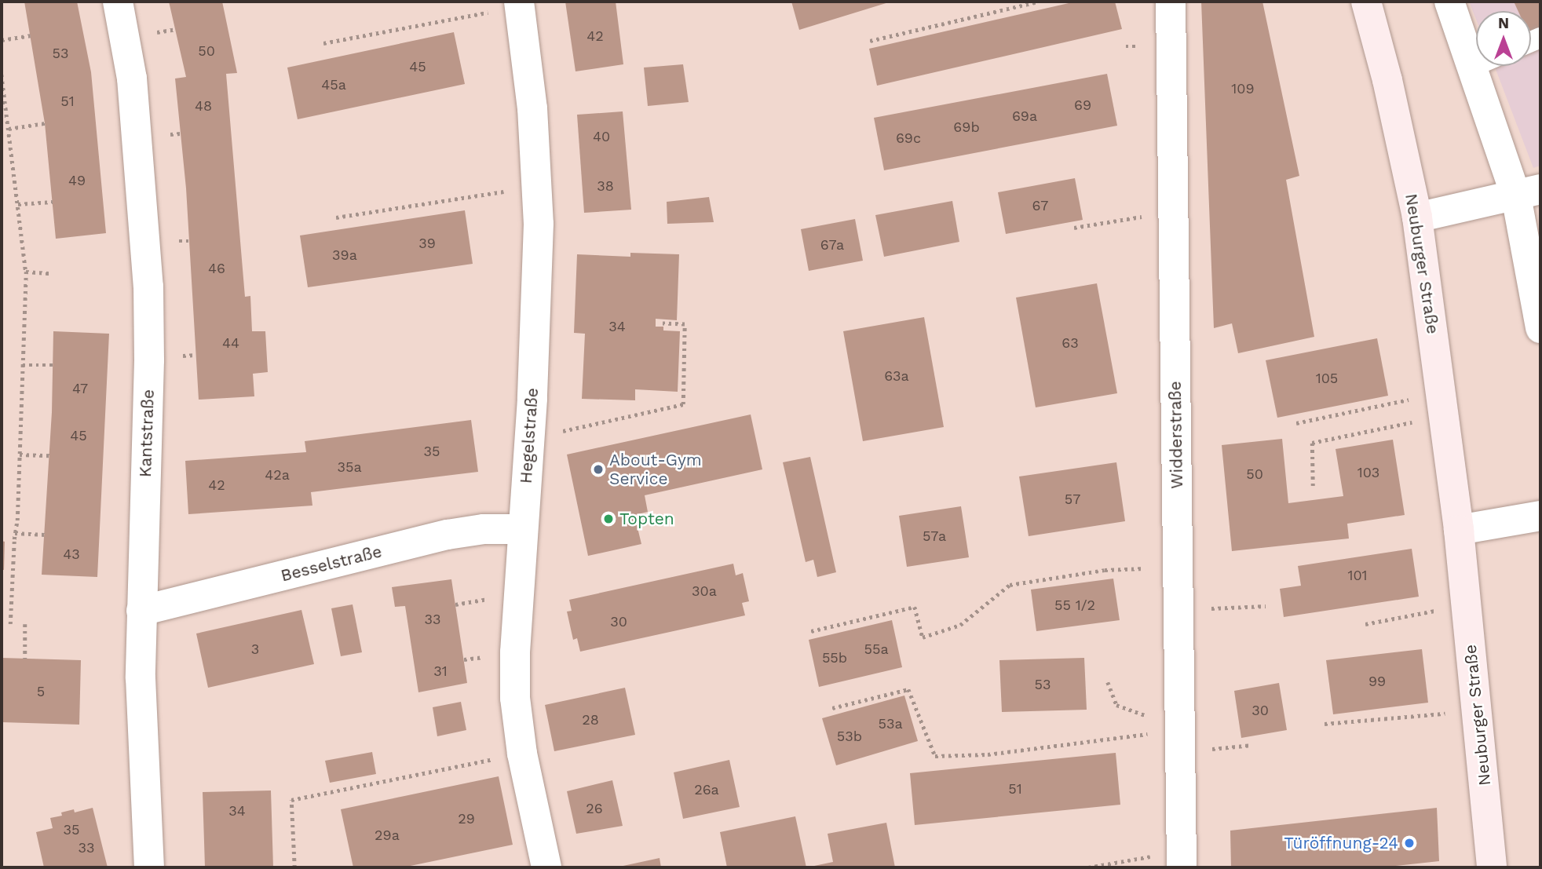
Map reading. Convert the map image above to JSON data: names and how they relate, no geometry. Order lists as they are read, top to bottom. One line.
{"streets":{"street":["Neuburger Straße","Kantstraße","Widderstraße","Hegelstraße","Besselstraße"]},"crossings":[["Kantstraße","Besselstraße"],["Hegelstraße","Besselstraße"]],"places":["About-Gym Service","Topten","Türöffnung-24"],"house_numbers":["42","50","53","45","45a","109","51","69","48","69a","69b","40","69c","49","38","67","39","67a","39a","46","34","44","63","63a","105","47","45","35","35a","103","50","42a","42","57","57a","43","101","30a","55 1/2","33","30","3","55a","55b","31","99","53","5","30","28","53a","53b","51","26a","26","34","29","35","29a","33"],"north":"top"}
